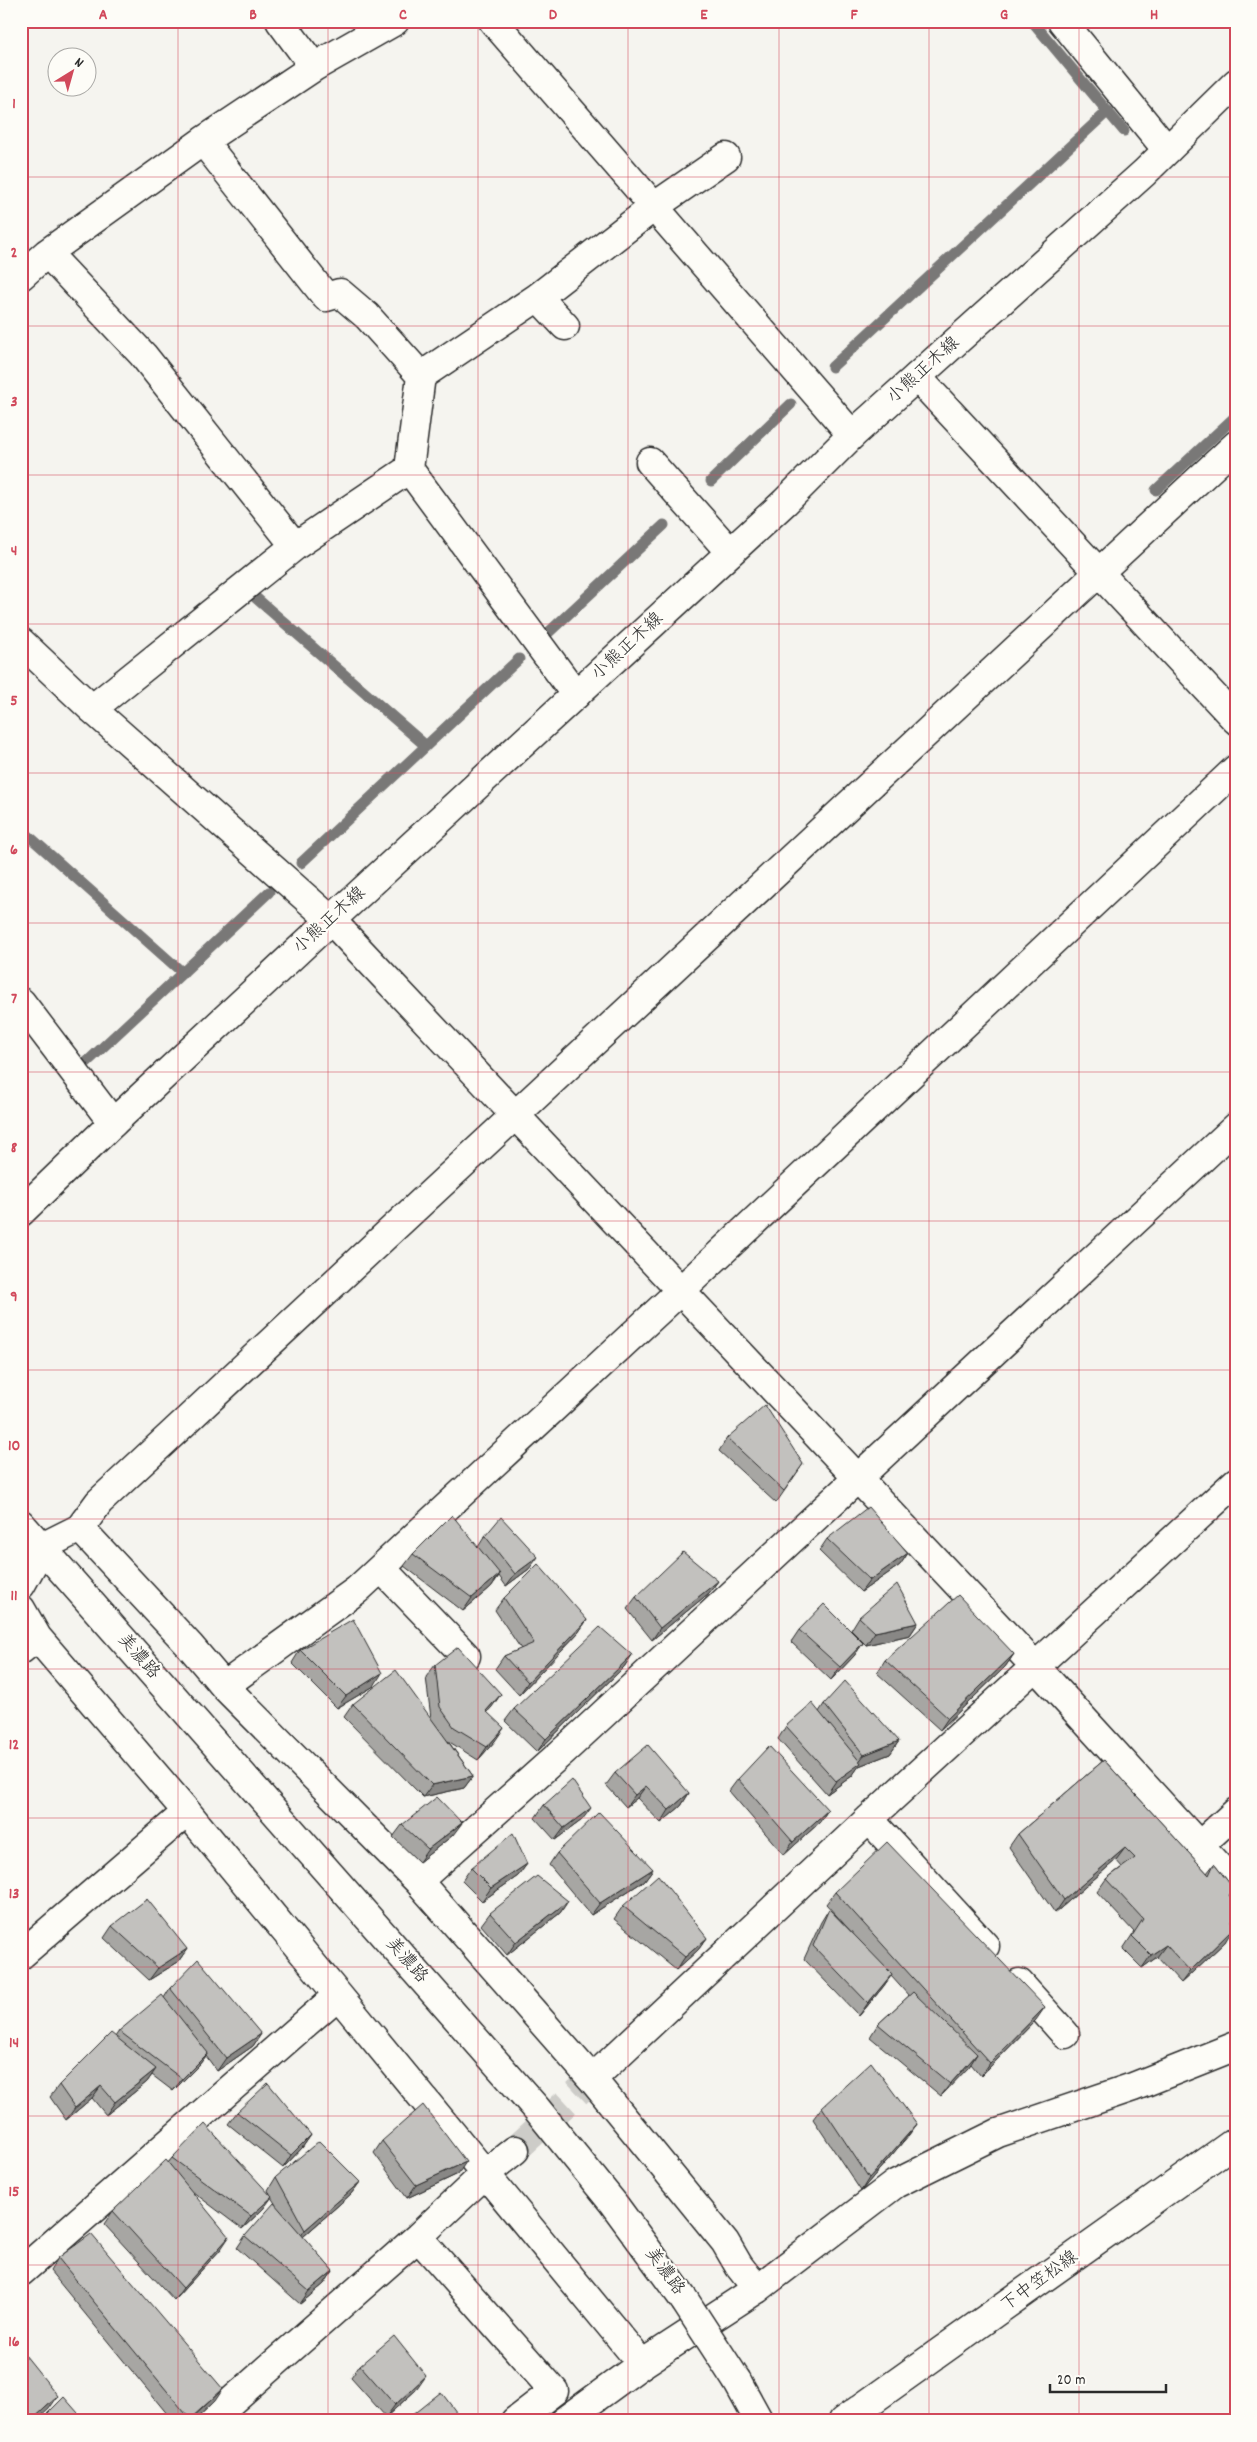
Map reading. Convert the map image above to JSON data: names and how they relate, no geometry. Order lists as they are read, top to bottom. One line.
{"streets":{"street":["小熊正木線","美濃路","下中笠松線"]},"scale_bar":"20 m","north":"top right","grid":{"columns":["A","B","C","D","E","F","G","H"],"rows":["1","2","3","4","5","6","7","8","9","10","11","12","13","14","15","16"]}}
